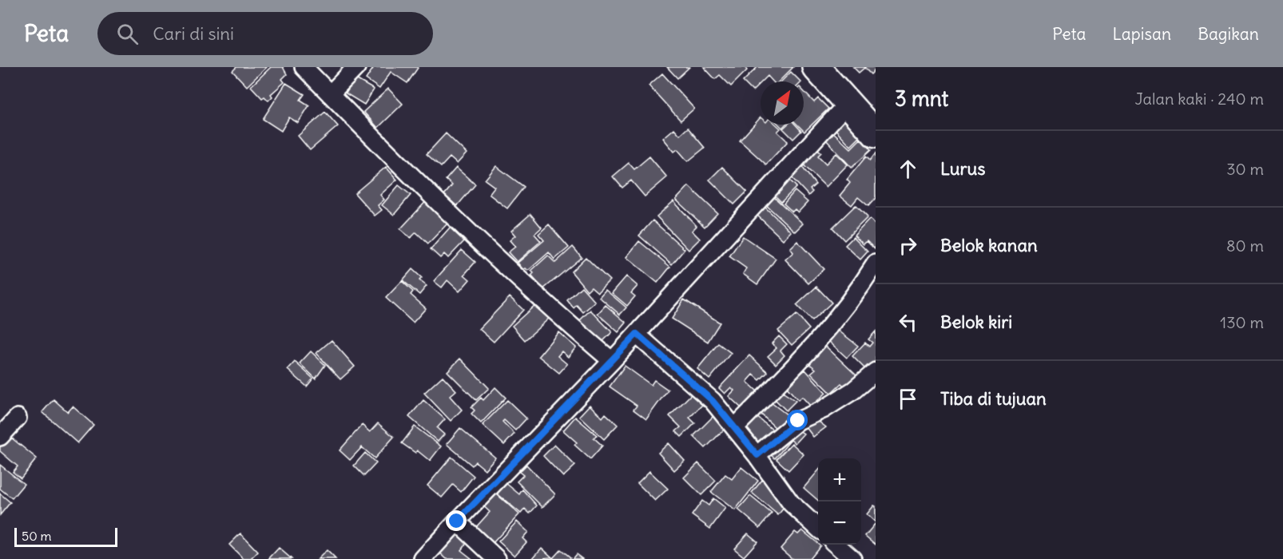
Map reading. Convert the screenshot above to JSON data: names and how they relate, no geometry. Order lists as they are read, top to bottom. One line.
{"scale_bar":"50 m","north":"top right","page":{"header":"Peta","search":"Cari di sini","nav":["Peta","Lapisan","Bagikan"],"heading":["3 mnt","Jalan kaki · 240 m"],"list":[["Lurus","30 m"],["Belok kanan","80 m"],["Belok kiri","130 m"],"Tiba di tujuan"],"map_buttons":["+","−"],"scale":"50 m"}}
